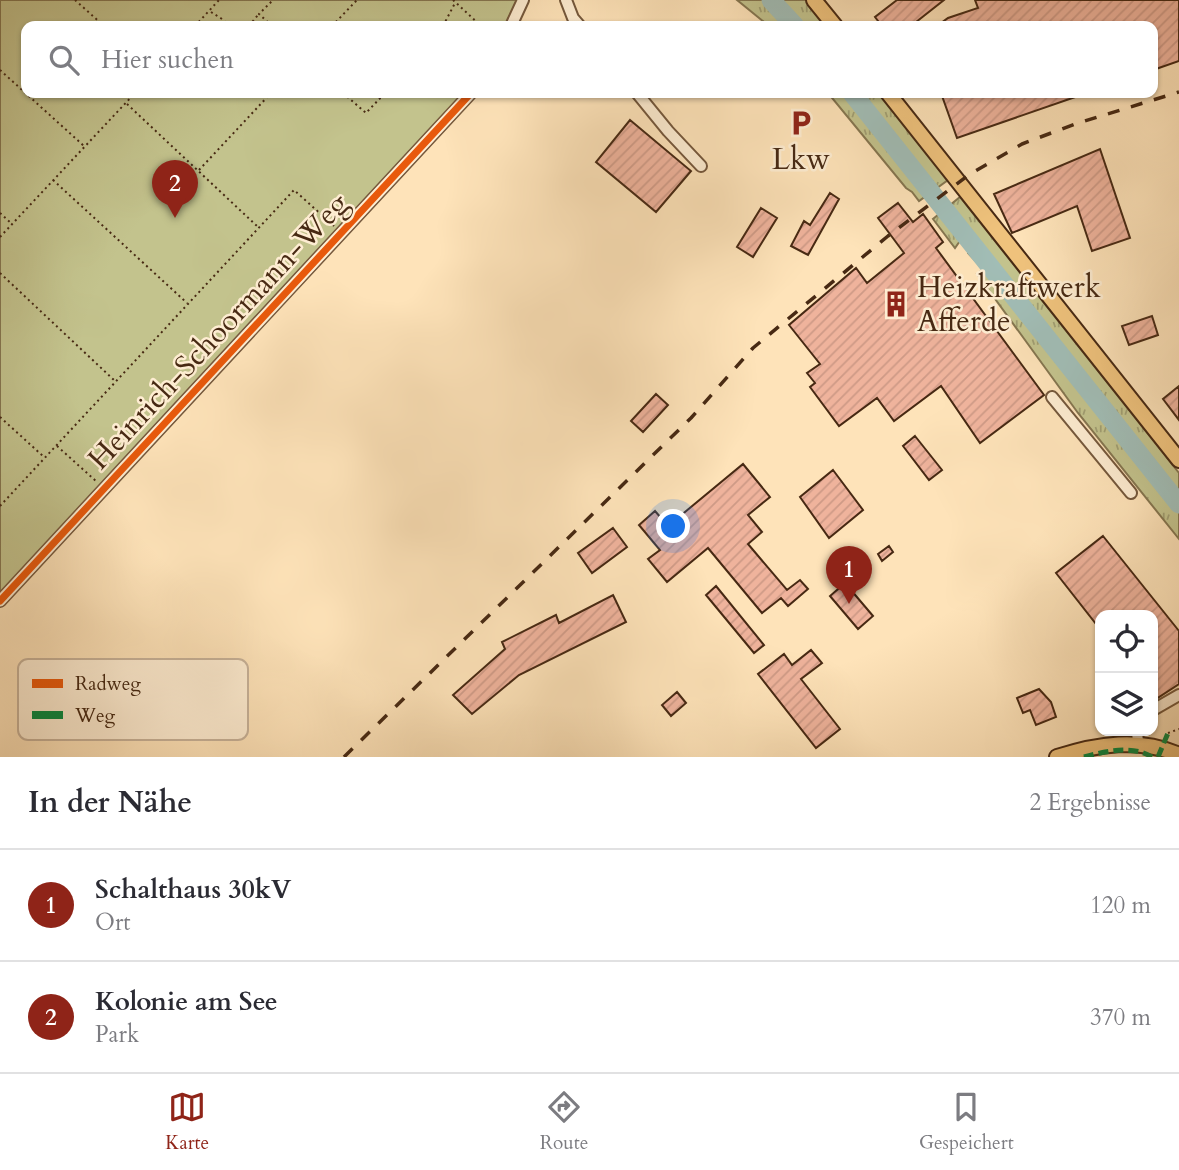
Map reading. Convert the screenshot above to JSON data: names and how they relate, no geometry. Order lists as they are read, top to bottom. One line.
{"streets":{"street":["Heinrich-Schoormann-Weg"]},"places":{"parking":["Lkw"],"building":["Heizkraftwerk Afferde"]},"legend":["Radweg","Weg"],"page":{"search":"Hier suchen","pins":["2","1"],"heading":["In der Nähe","2 Ergebnisse"],"list":[{"mark":"1","name":"Schalthaus 30kV","note":"Ort","value":"120 m"},{"mark":"2","name":"Kolonie am See","note":"Park","value":"370 m"}],"nav":["Karte","Route","Gespeichert"]}}
